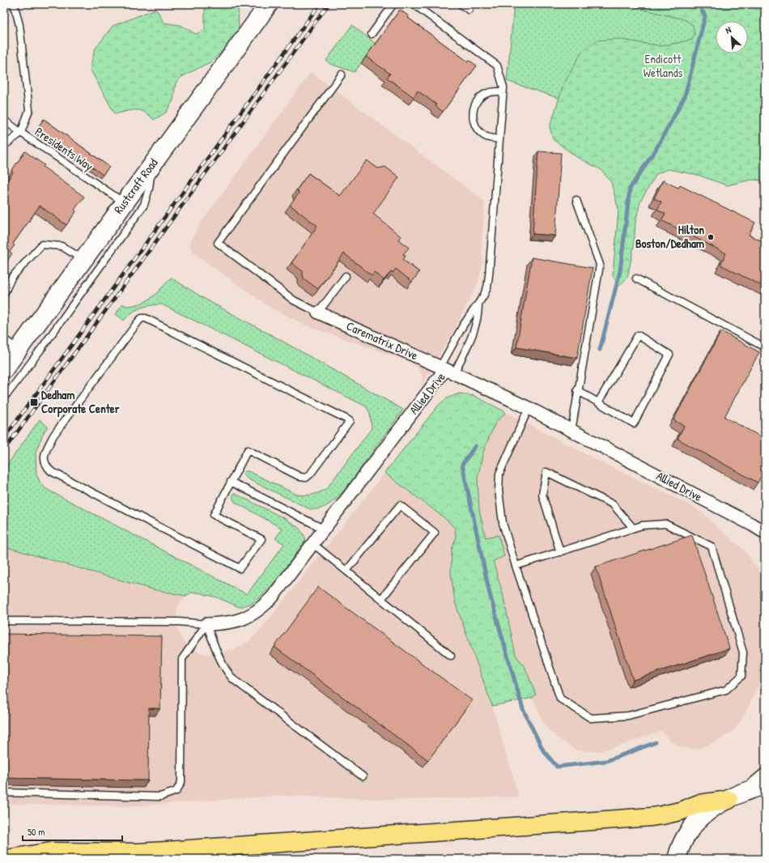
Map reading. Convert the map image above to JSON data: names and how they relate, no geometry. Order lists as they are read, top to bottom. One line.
{"streets":{"main road":["Rustcraft Road"],"street":["Carematrix Drive","Allied Drive"],"lane":["Presidents Way"]},"crossings":[["Presidents Way","Rustcraft Road"],["Carematrix Drive","Allied Drive"]],"parks":["Endicott Wetlands"],"places":{"other":["Hilton Boston/Dedham"],"transit":["Dedham Corporate Center"]},"scale_bar":"50 m","north":"top left"}
